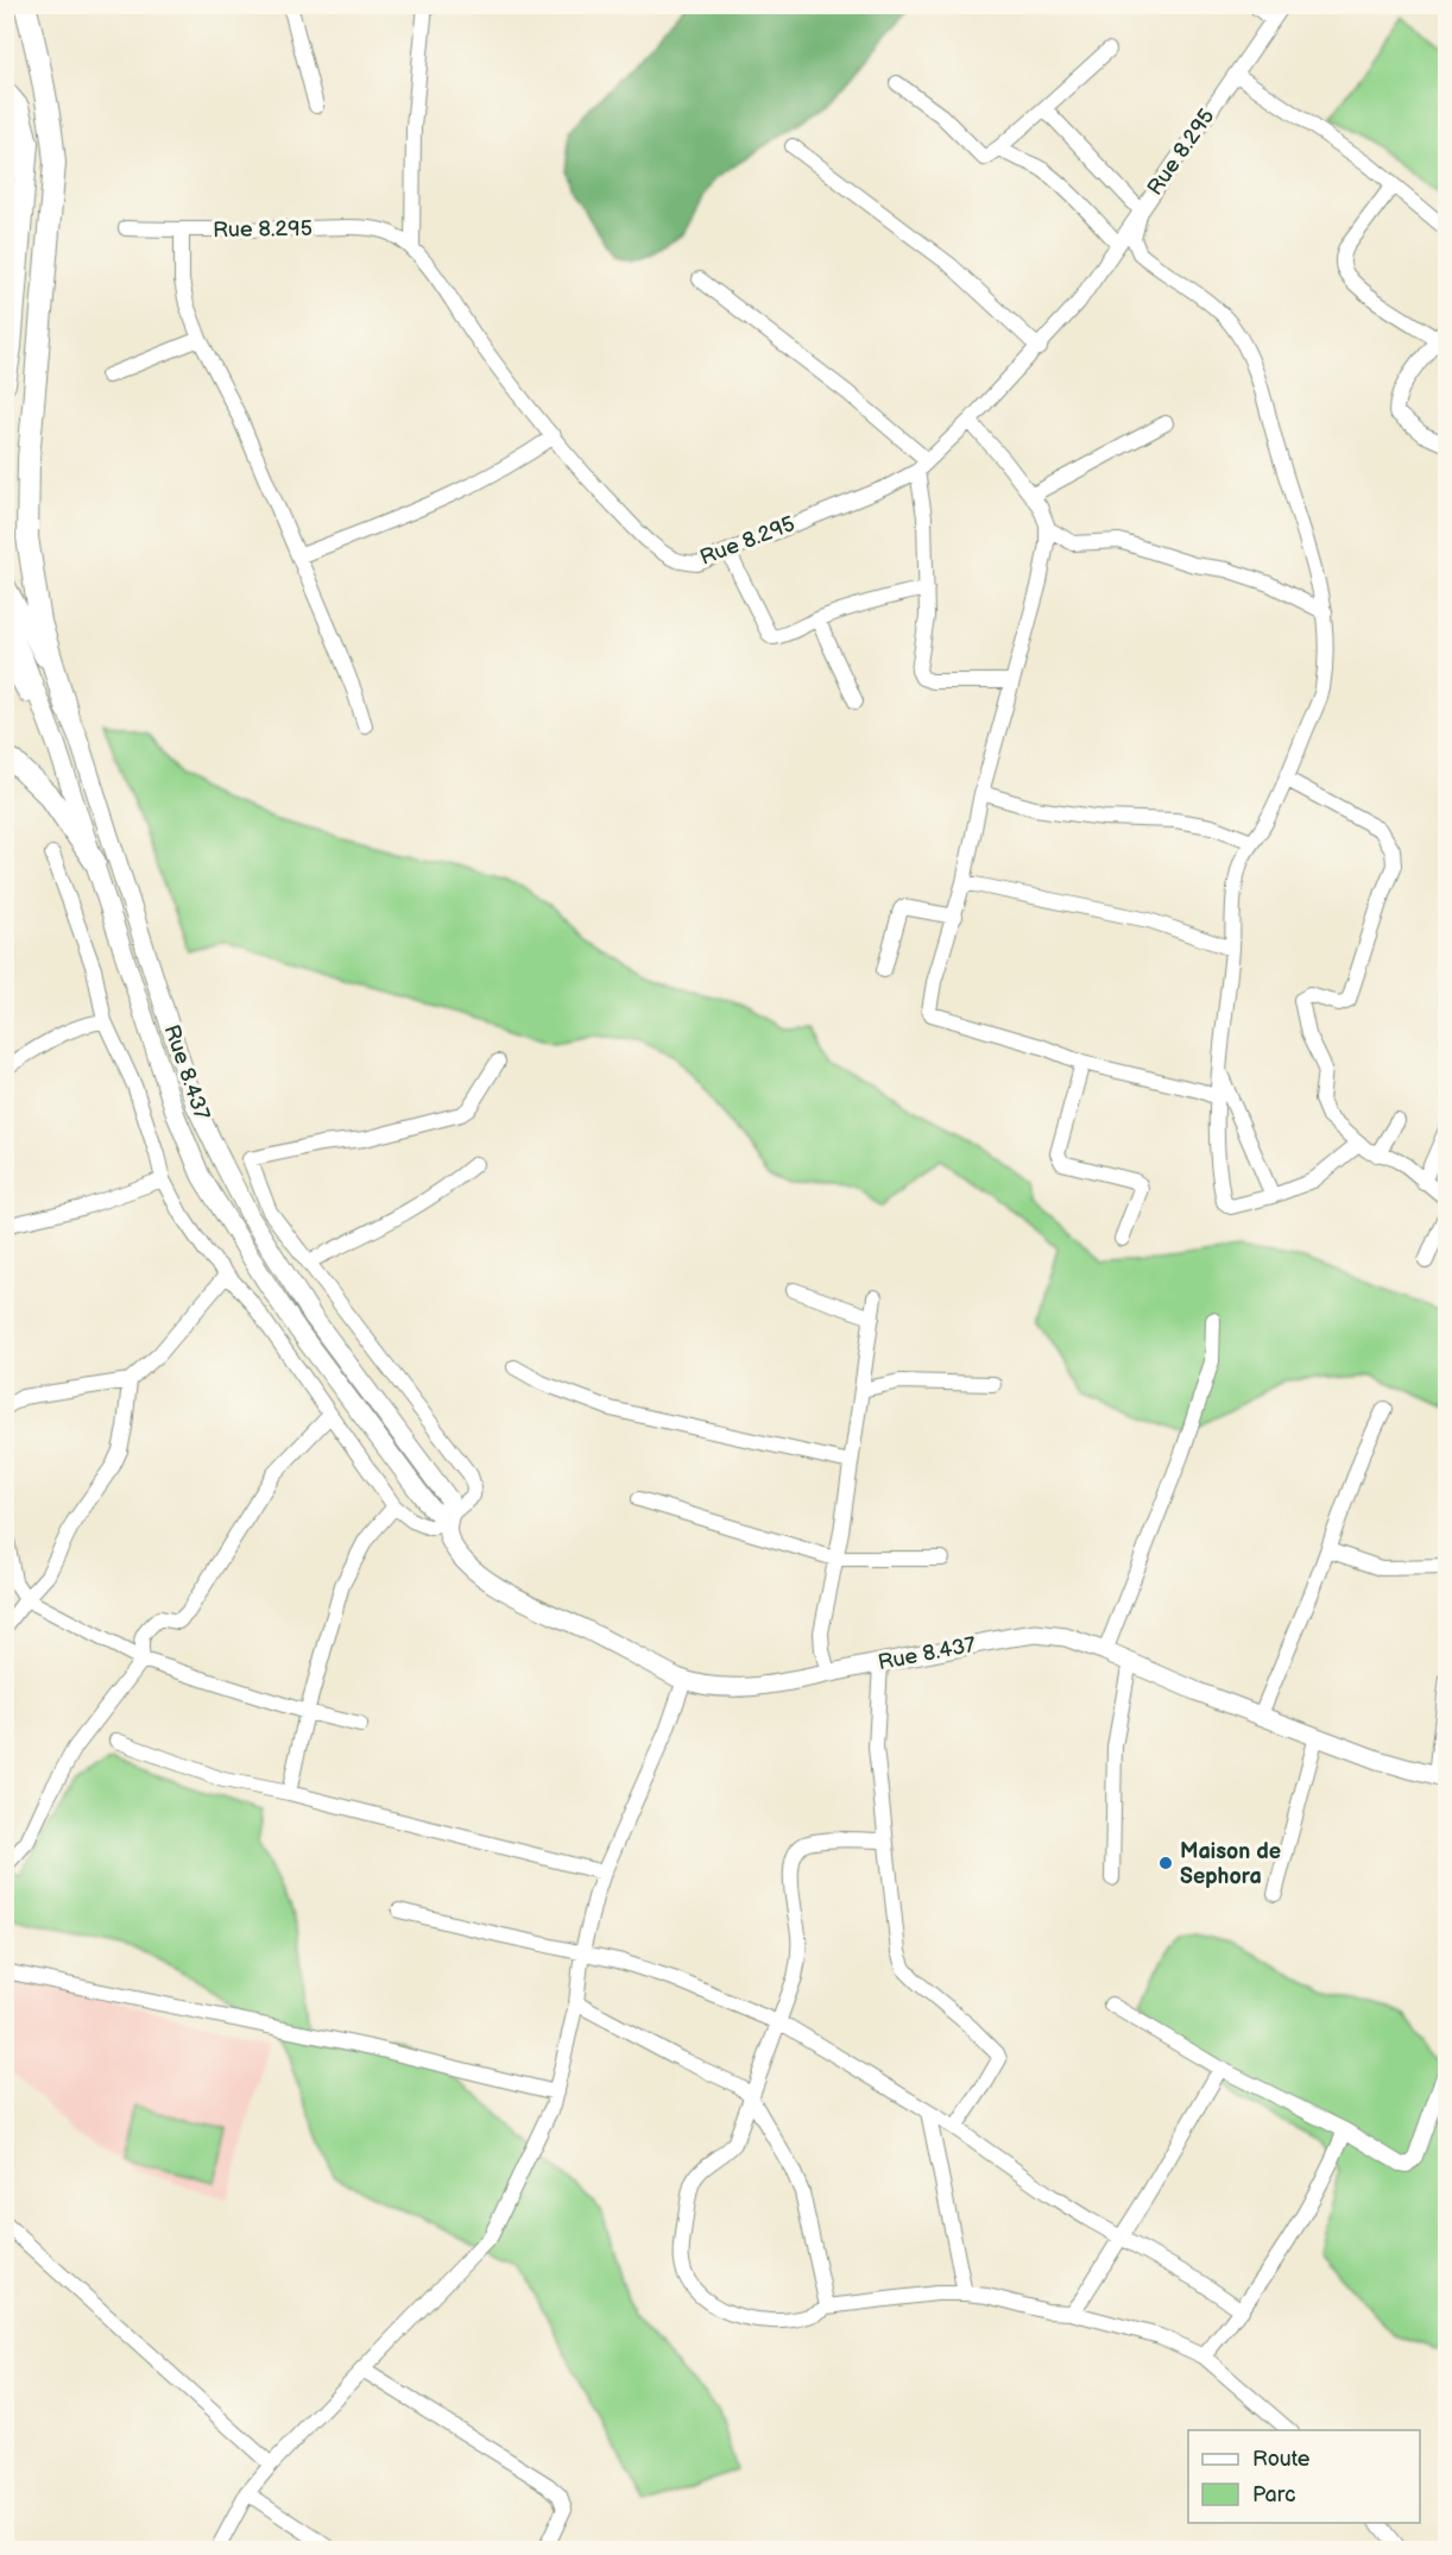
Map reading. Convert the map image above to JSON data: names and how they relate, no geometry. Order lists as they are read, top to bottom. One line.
{"streets":{"main road":["Rue 8.437"],"street":["Rue 8.295"]},"places":["Maison de Sephora"],"legend":["Route","Parc"]}
